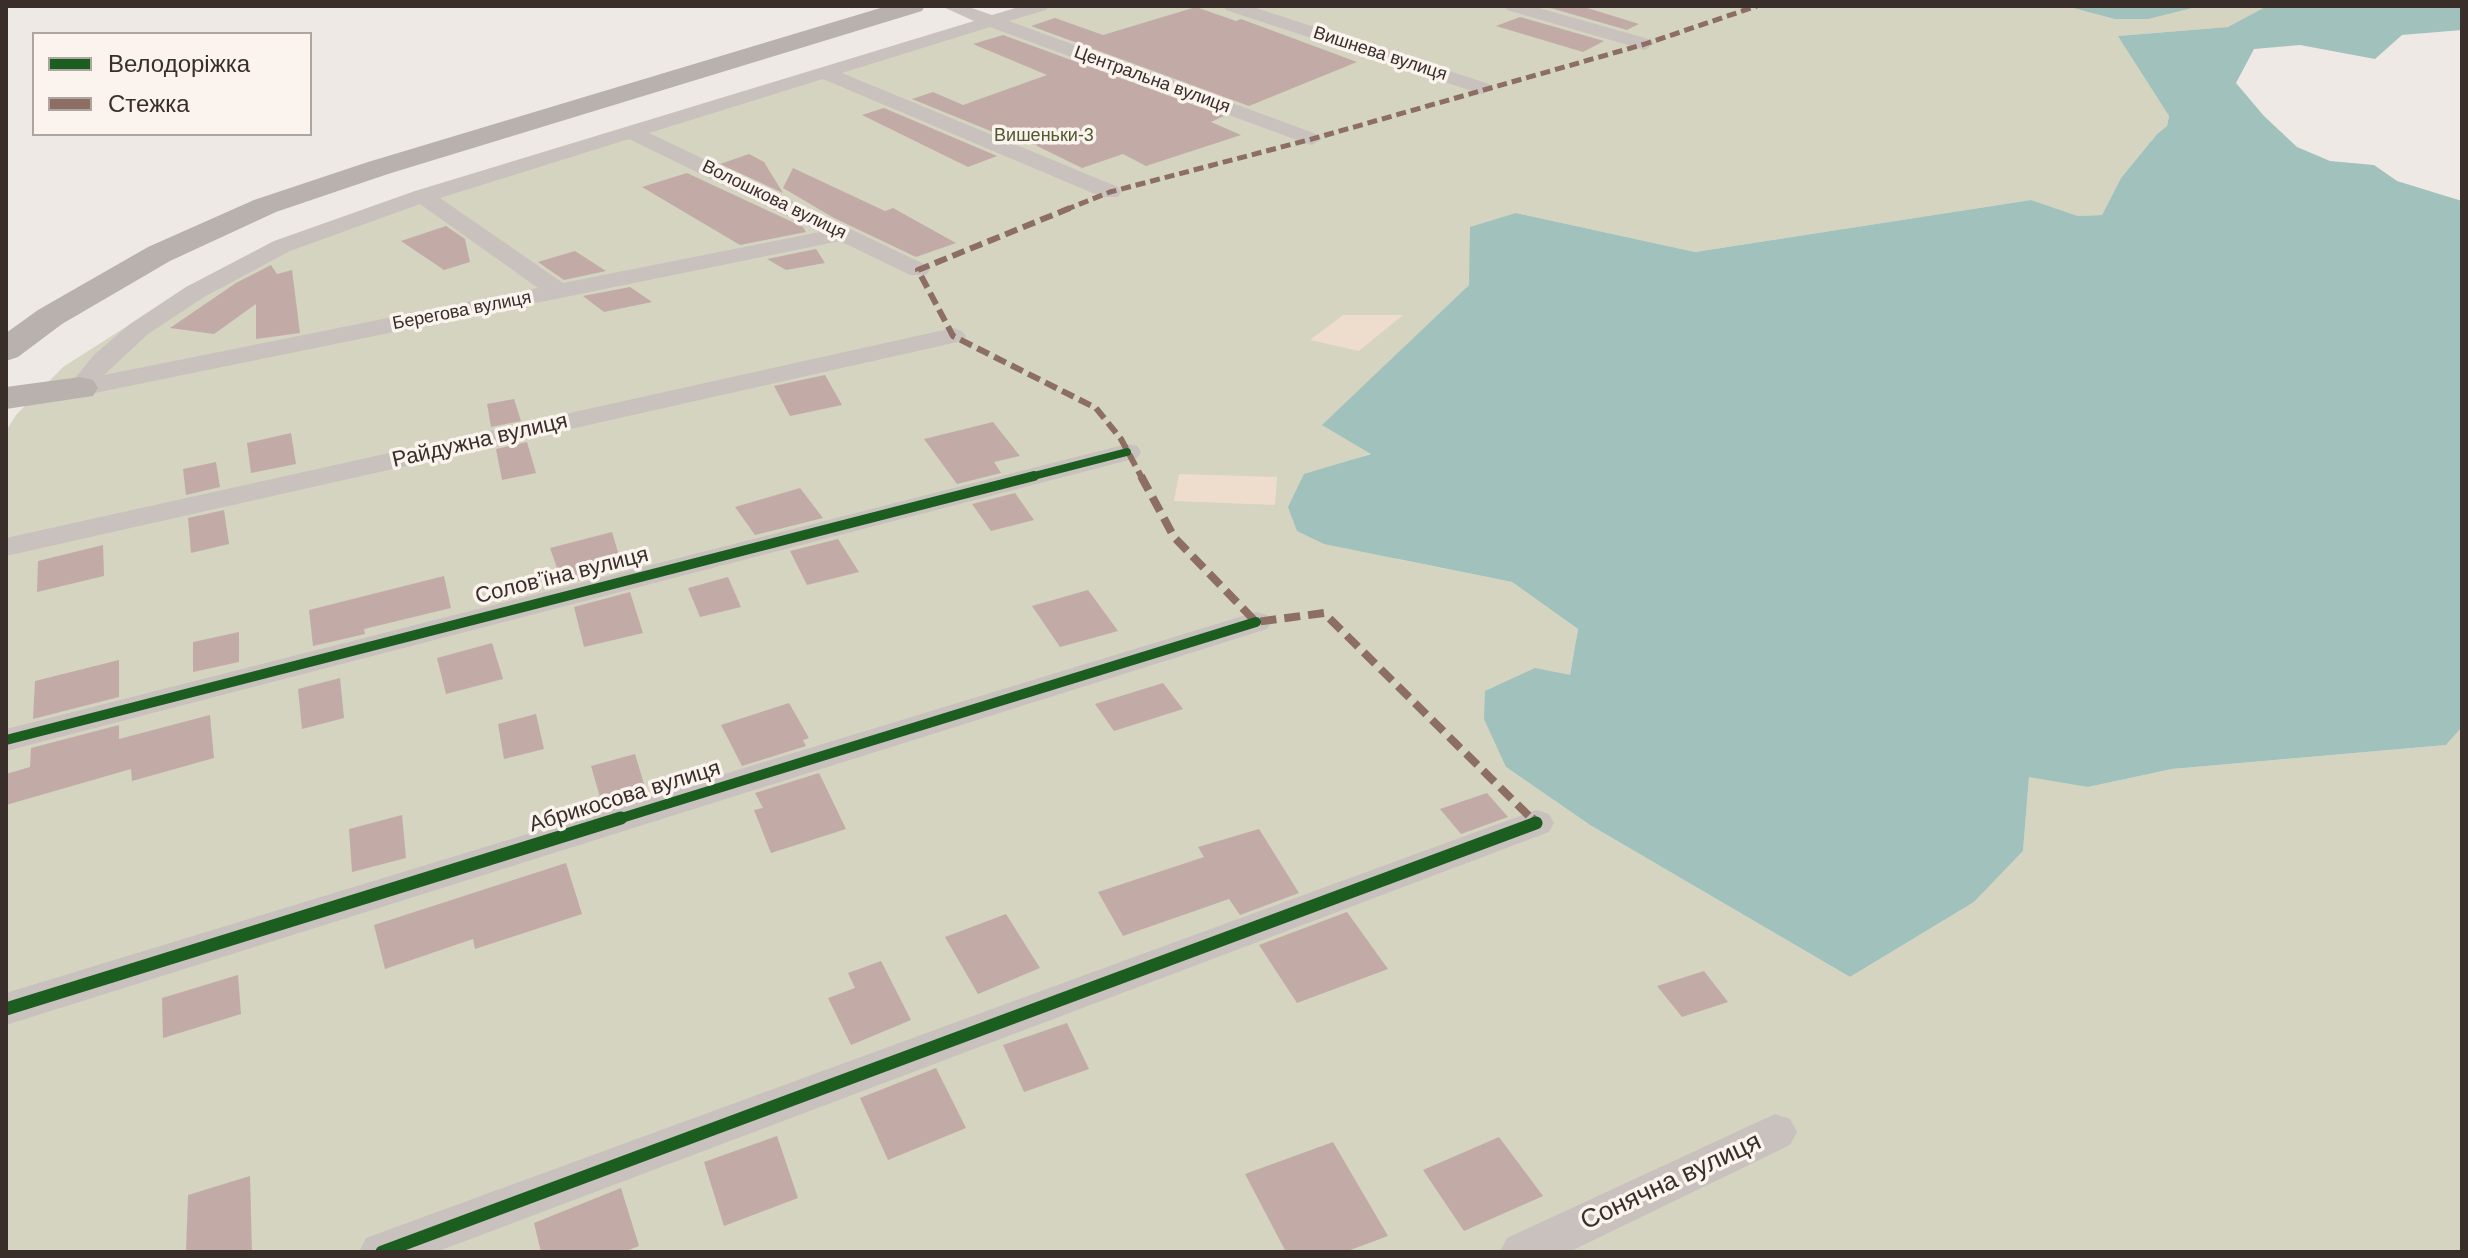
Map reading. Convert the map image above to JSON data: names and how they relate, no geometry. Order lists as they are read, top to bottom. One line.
{"streets":{"street":["Вишнева вулиця","Центральна вулиця","Волошкова вулиця","Берегова вулиця","Райдужна вулиця","Соловʼїна вулиця","Абрикосова вулиця","Сонячна вулиця"]},"crossings":[["Волошкова вулиця","Берегова вулиця"]],"parks":["Вишеньки-3"],"legend":["Велодоріжка","Стежка"]}
